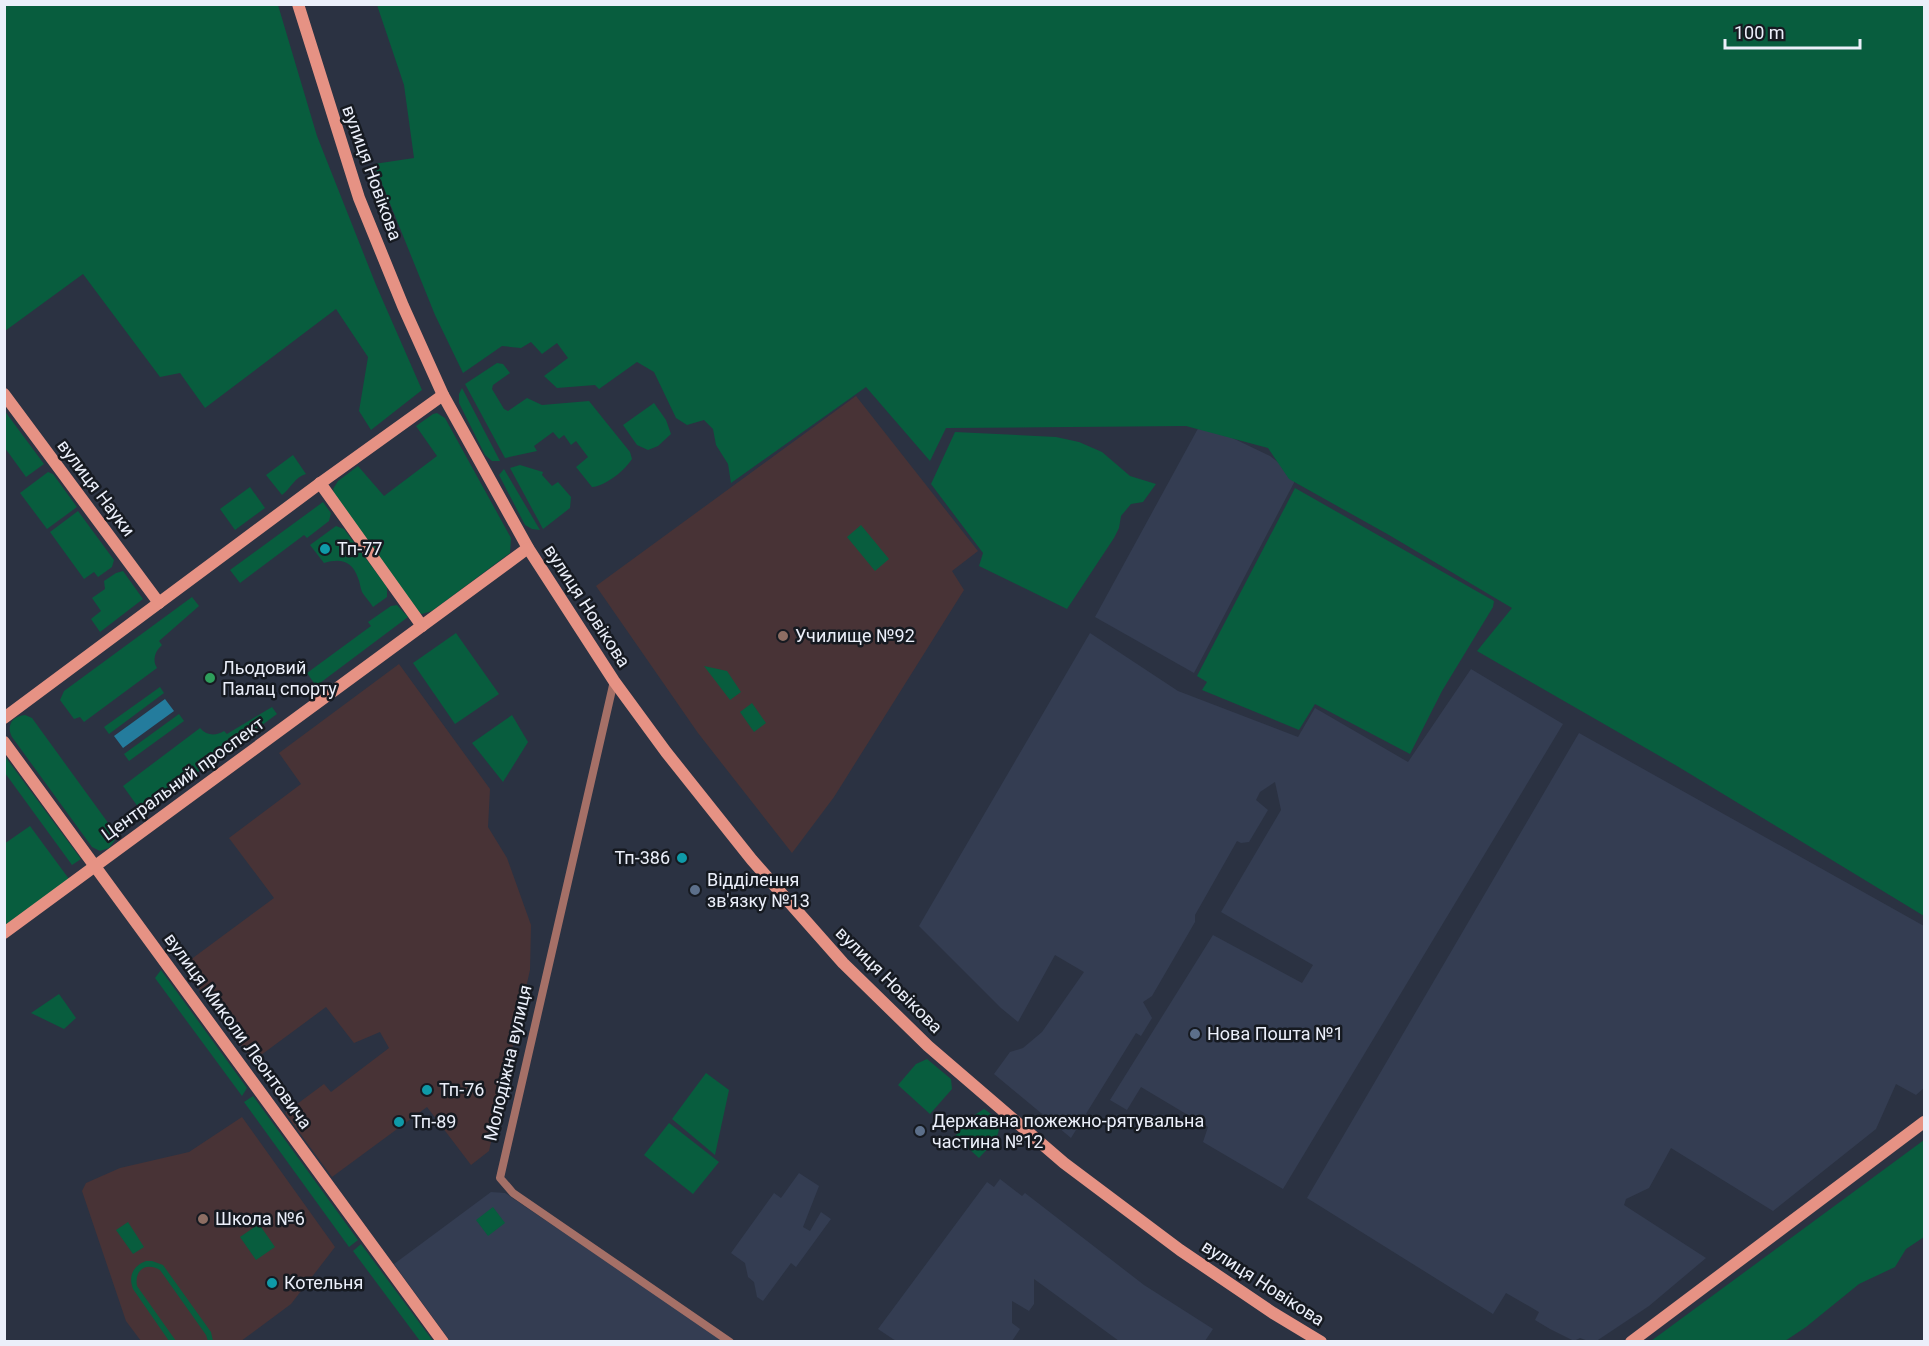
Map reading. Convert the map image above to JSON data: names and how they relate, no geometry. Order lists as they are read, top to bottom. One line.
{"streets":{"street":["вулиця Новікова","вулиця Науки","Центральний проспект","вулиця Миколи Леонтовича","Молодіжна вулиця"]},"crossings":[["вулиця Новікова","Центральний проспект"],["вулиця Новікова","Молодіжна вулиця"],["Центральний проспект","вулиця Миколи Леонтовича"]],"places":["Тп-77","Училище №92","Льодовий Палац спорту","Тп-386","Відділення зв'язку №13","Нова Пошта №1","Тп-76","Тп-89","Державна пожежно-рятувальна частина №12","Школа №6","Котельня"],"scale_bar":"100 m"}
